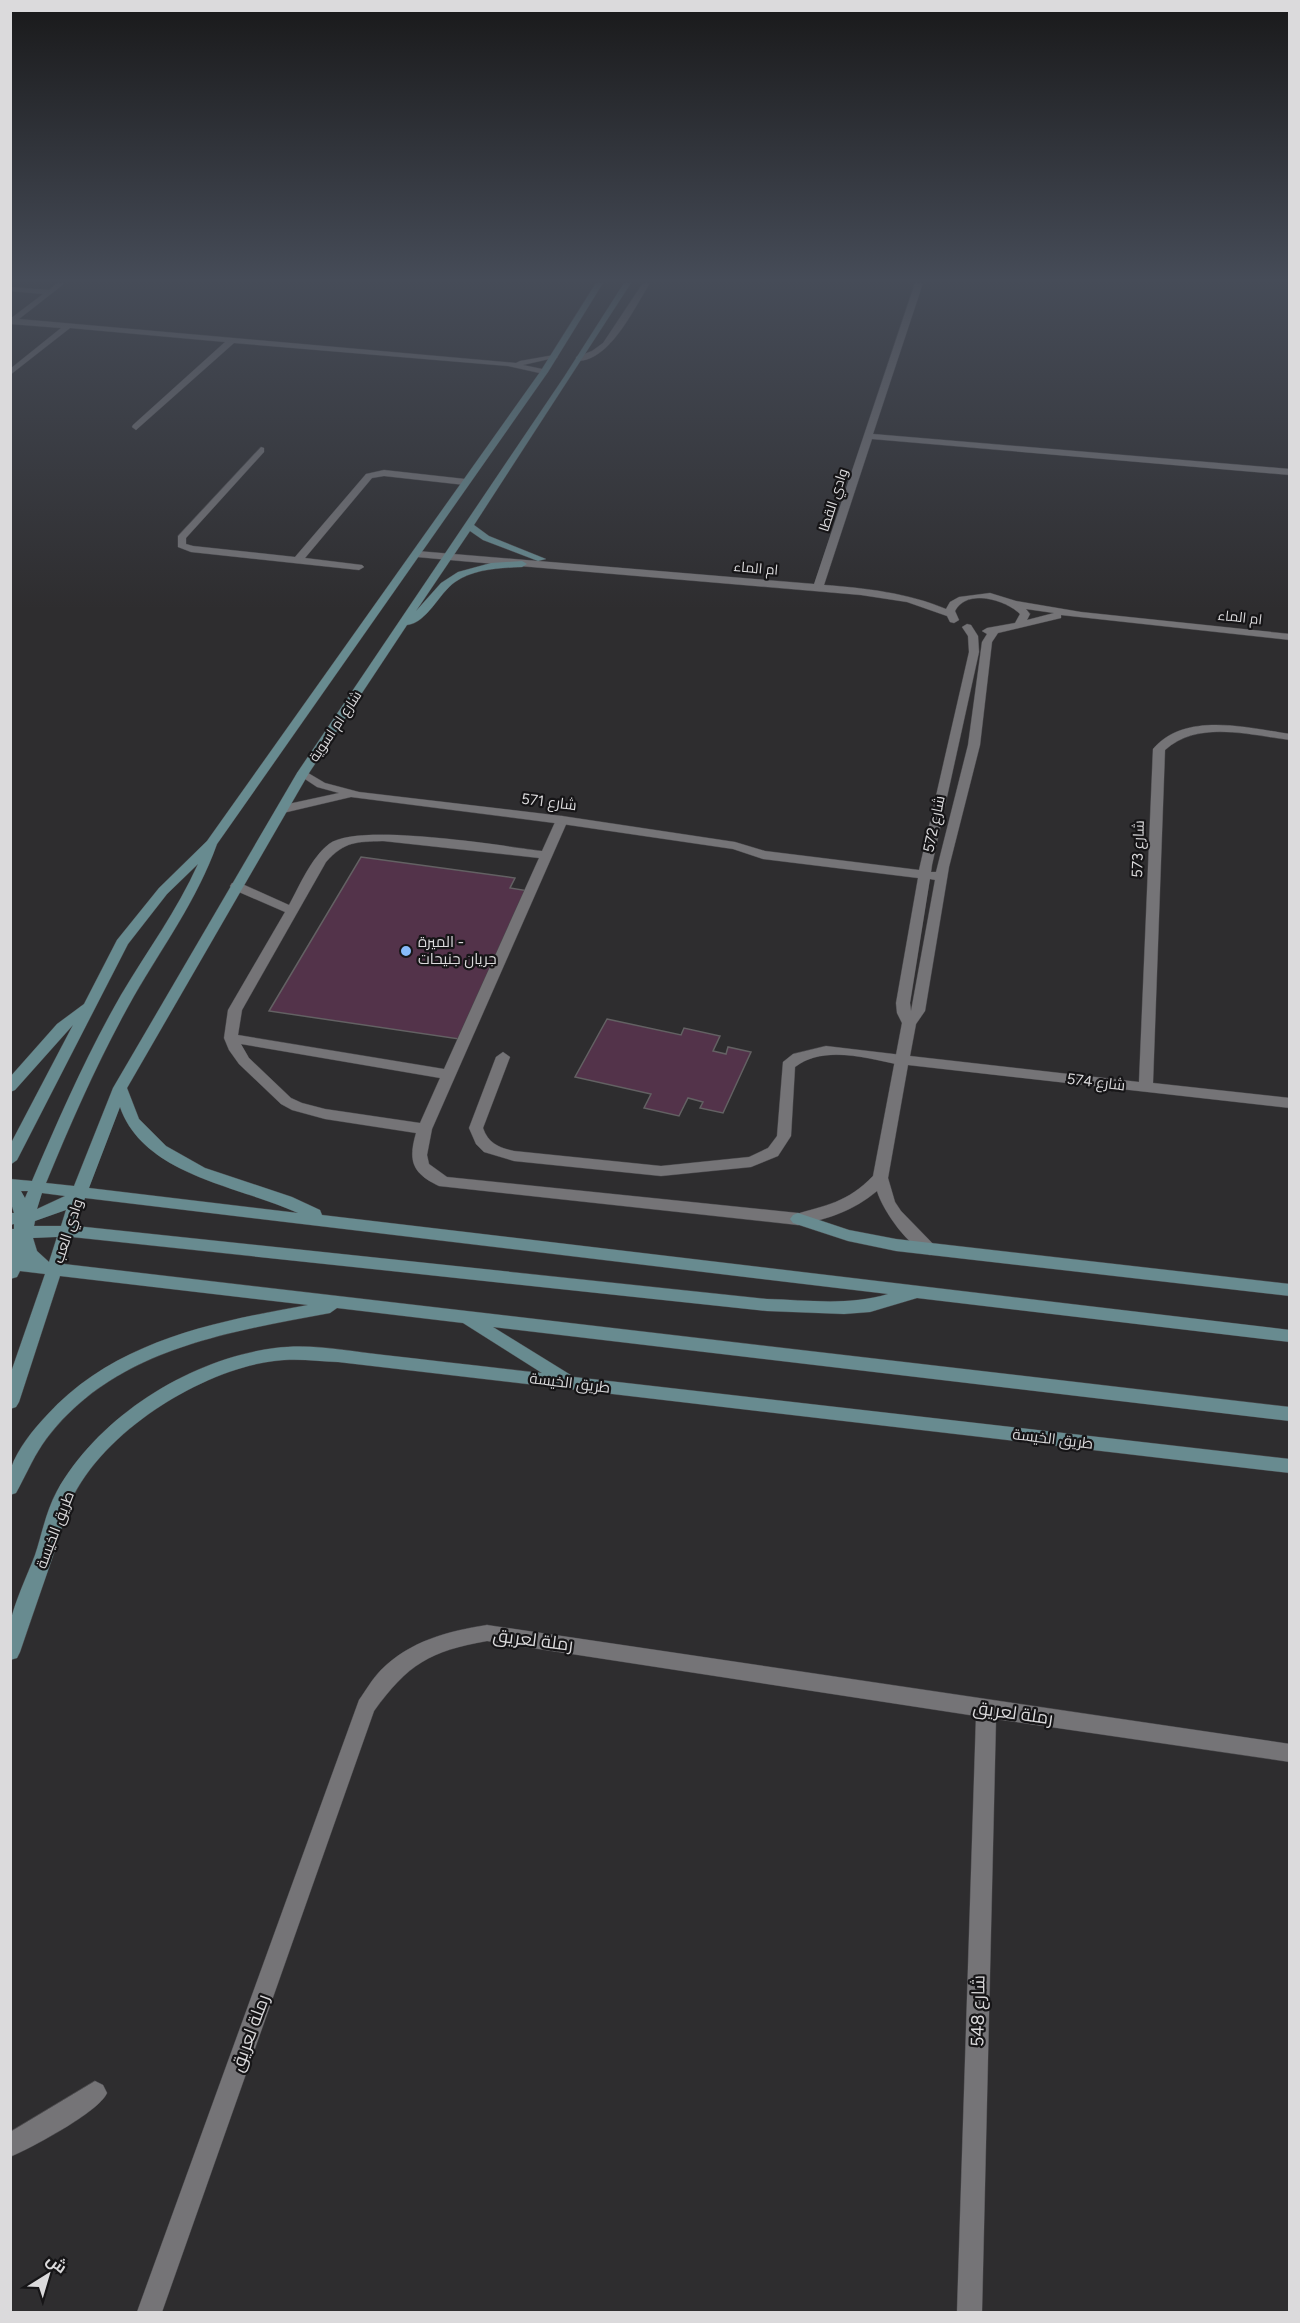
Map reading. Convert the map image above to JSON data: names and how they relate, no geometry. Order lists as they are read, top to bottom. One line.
{"streets":{"street":["وادي القطا","ام الماء","شارع ام اسوية","شارع 571","شارع 572","شارع 573","شارع 574","وادي العب","طريق الخيسة","رملة لعريق","شارع 548"]},"crossings":[["وادي القطا","ام الماء"],["ام الماء","شارع ام اسوية"],["ام الماء","شارع 572"],["شارع ام اسوية","شارع 571"],["شارع ام اسوية","وادي العب"],["شارع 571","شارع 572"],["شارع 572","شارع 574"],["شارع 573","شارع 574"],["رملة لعريق","شارع 548"]],"places":["الميرة - جريان جنيحات"],"north":"top right"}
